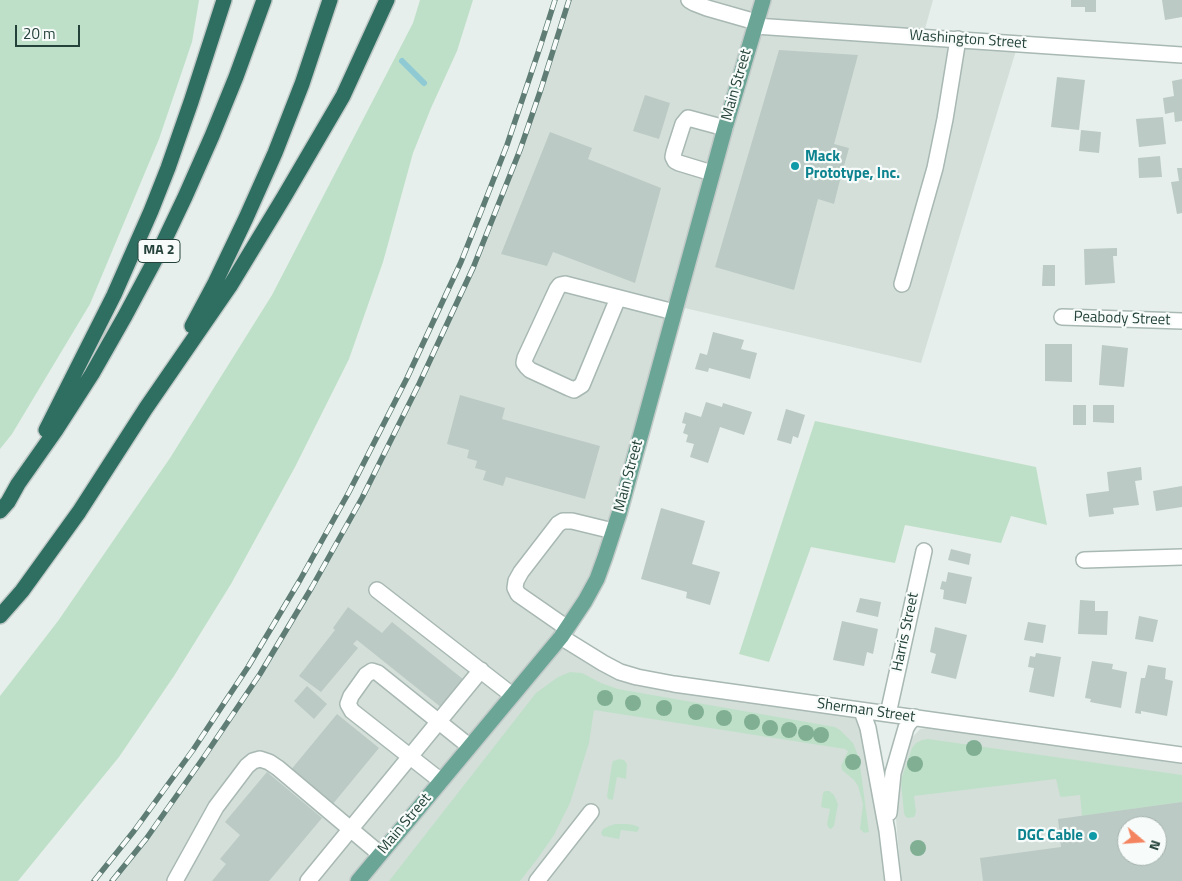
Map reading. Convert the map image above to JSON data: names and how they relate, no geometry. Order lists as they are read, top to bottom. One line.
{"streets":{"highway":["MA 2"],"main road":["Main Street"],"street":["Washington Street","Peabody Street","Harris Street","Sherman Street"]},"crossings":[["Washington Street","Main Street"],["Main Street","Sherman Street"],["Harris Street","Sherman Street"]],"places":["Mack Prototype, Inc.","DGC Cable"],"scale_bar":"20 m","north":"right"}
